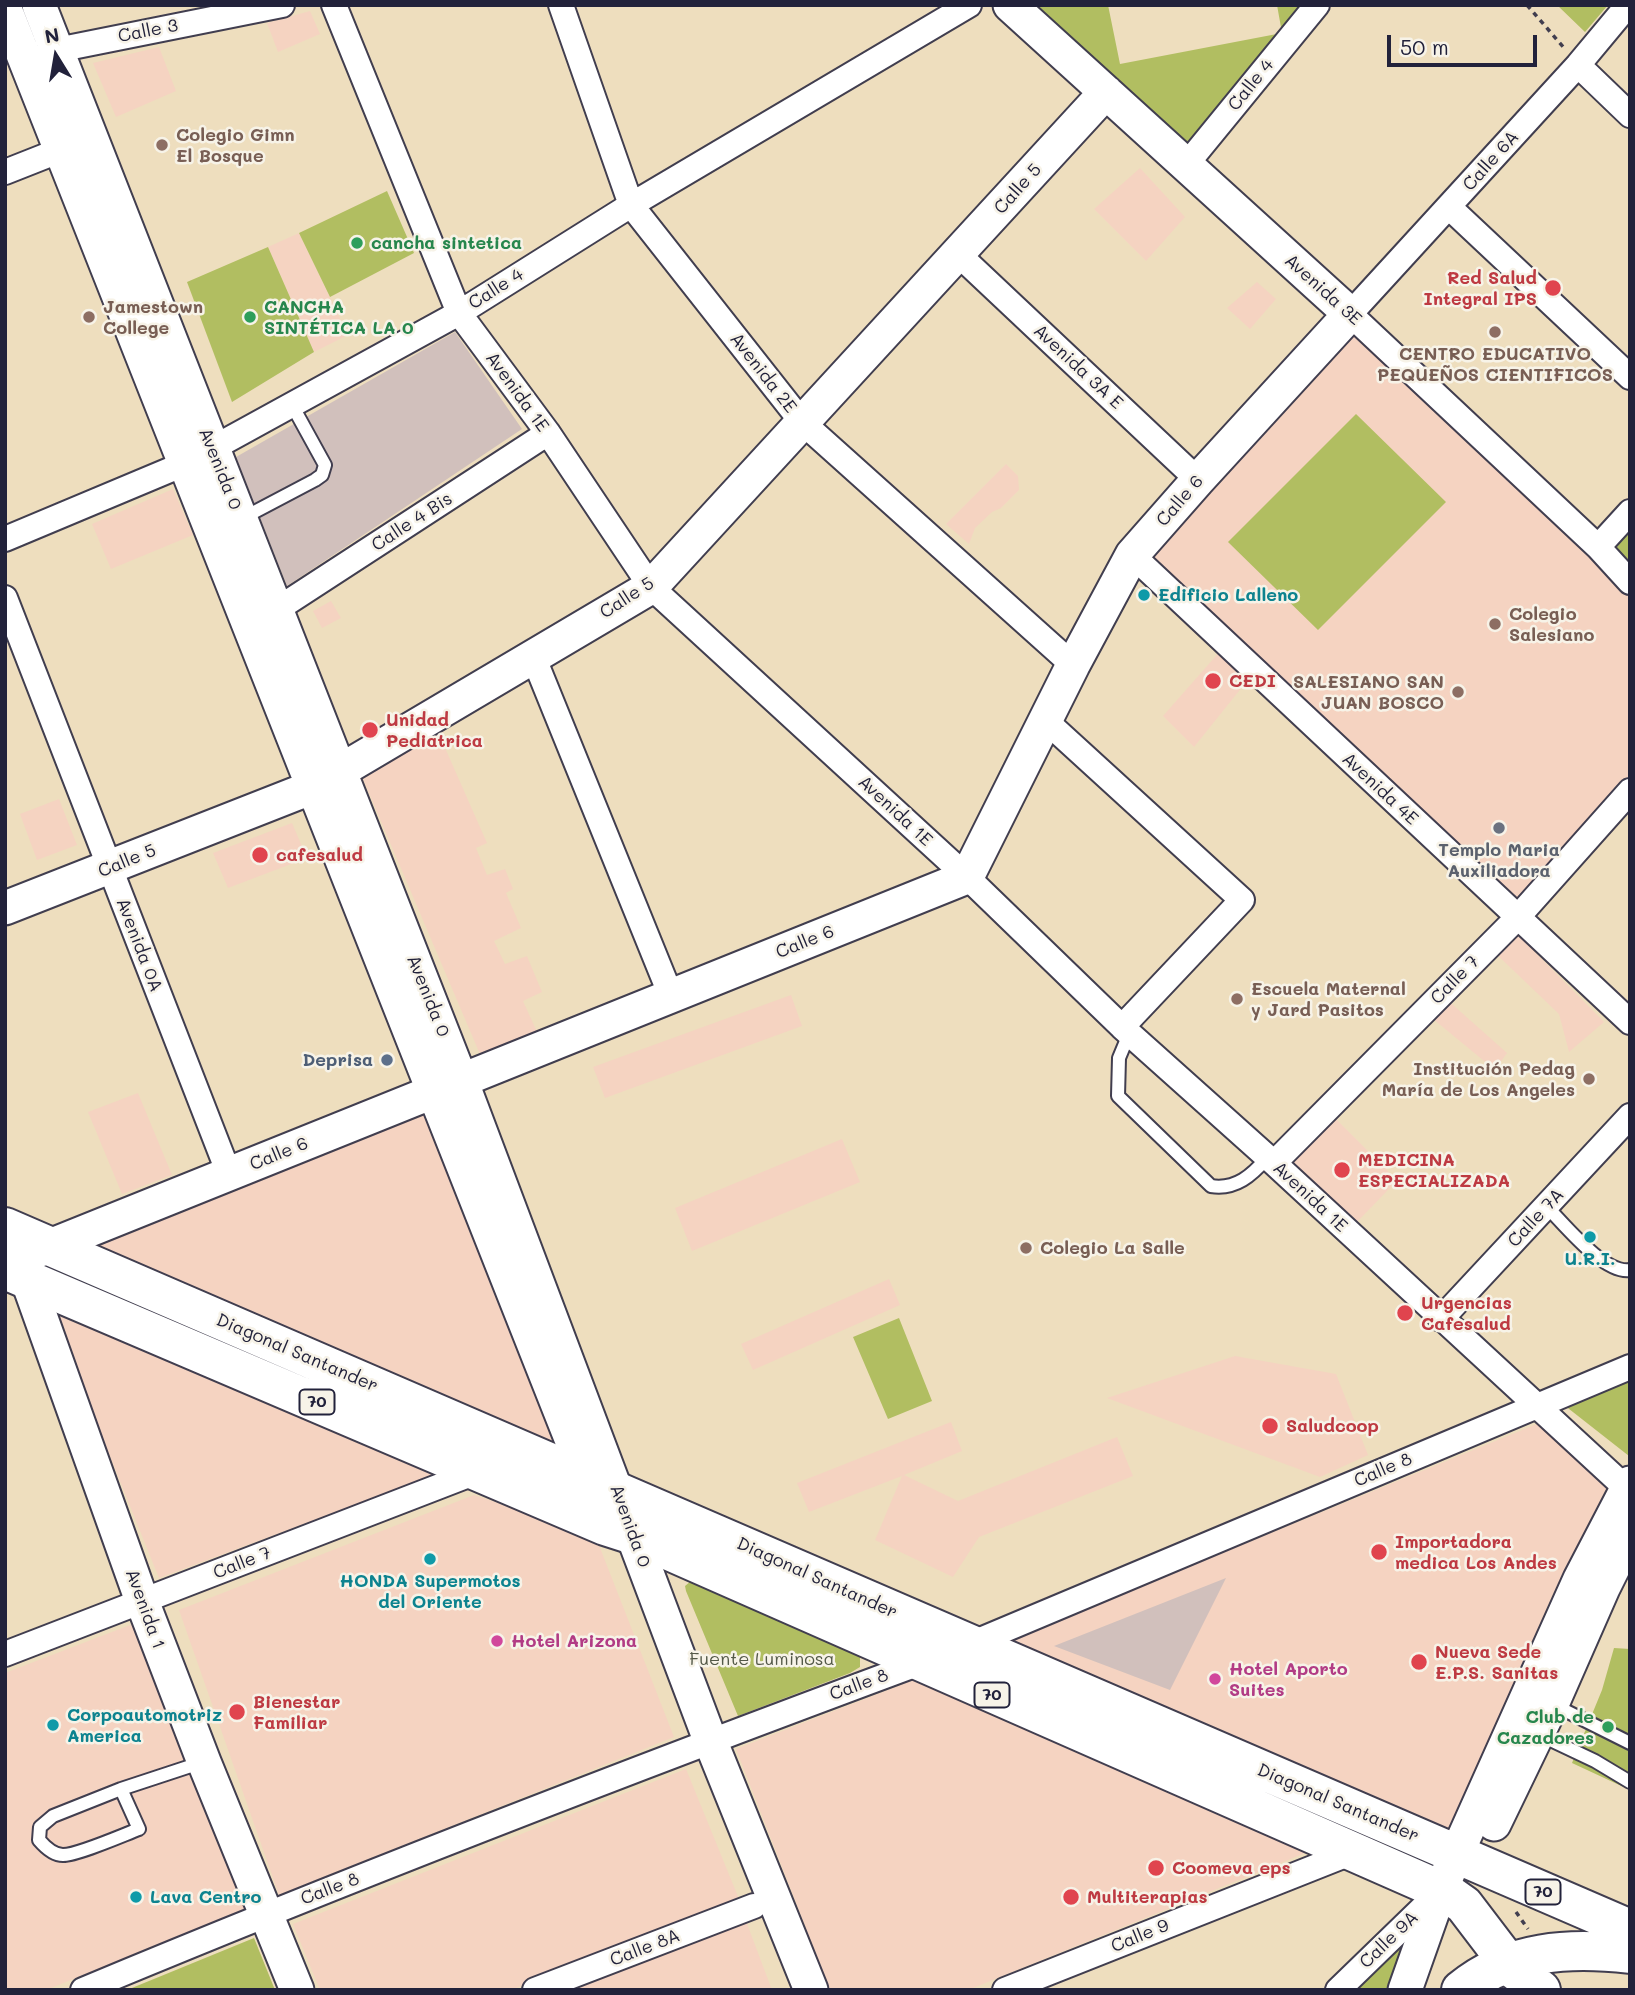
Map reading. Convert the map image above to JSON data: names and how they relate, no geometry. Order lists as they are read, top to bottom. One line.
{"streets":{"main road":["Diagonal Santander","70"],"street":["Calle 3","Calle 4","Calle 6A","Calle 5","Avenida 3E","Avenida 3A E","Avenida 2E","Avenida 1E","Avenida 0","Calle 6","Calle 4 Bis","Avenida 4E","Avenida 0A","Calle 7","Calle 7A","Calle 8","Avenida 1","Calle 9","Calle 9A","Calle 8A"]},"crossings":[["Calle 3","Avenida 0"],["Calle 4","Avenida 3E"],["Calle 4","Avenida 2E"],["Calle 4","Avenida 1E"],["Calle 4","Avenida 0"],["Calle 6A","Avenida 3E"],["Calle 6A","Calle 6"],["Calle 5","Avenida 3E"],["Calle 5","Avenida 3A E"],["Calle 5","Avenida 2E"],["Calle 5","Avenida 1E"],["Calle 5","Avenida 0"],["Calle 5","Avenida 0A"],["Avenida 3E","Calle 6"],["Avenida 3A E","Calle 6"],["Avenida 2E","Calle 6"],["Avenida 1E","Calle 6"],["Avenida 1E","Calle 4 Bis"],["Avenida 1E","Calle 7"],["Avenida 1E","Calle 7A"],["Avenida 1E","Calle 8"],["Avenida 0","Calle 6"],["Avenida 0","Calle 4 Bis"],["Avenida 0","Diagonal Santander"],["Avenida 0","Calle 8"],["Avenida 0","Calle 8A"],["Calle 6","Avenida 4E"],["Calle 6","Avenida 0A"],["Calle 6","Diagonal Santander"],["Calle 6","Avenida 1"],["Avenida 4E","Calle 7"],["Calle 7","Diagonal Santander"],["Calle 7","Avenida 1"],["Diagonal Santander","Calle 8"],["Diagonal Santander","Avenida 1"],["Diagonal Santander","Calle 9"],["Diagonal Santander","Calle 9A"],["Calle 8","Avenida 1"]],"parks":["Fuente Luminosa"],"places":["Colegio Gimn El Bosque","cancha sintetica","Red Salud Integral IPS","Jamestown College","CANCHA SINTÉTICA LA 0","CENTRO EDUCATIVO PEQUEÑOS CIENTIFICOS","Edificio Lalleno","Colegio Salesiano","CEDI","SALESIANO SAN JUAN BOSCO","Unidad Pediatrica","Templo Maria Auxiliadora","cafesalud","Escuela Maternal y Jard Pasitos","Deprisa","Institución Pedag María de Los Angeles","MEDICINA ESPECIALIZADA","U.R.I.","Colegio La Salle","Urgencias Cafesalud","Saludcoop","Importadora medica Los Andes","HONDA Supermotos del Oriente","Hotel Arizona","Nueva Sede E.P.S. Sanitas","Hotel Aporto Suites","Bienestar Familiar","Corpoautomotriz America","Club de Cazadores","Coomeva eps","Lava Centro","Multiterapias"],"scale_bar":"50 m","north":"top"}
